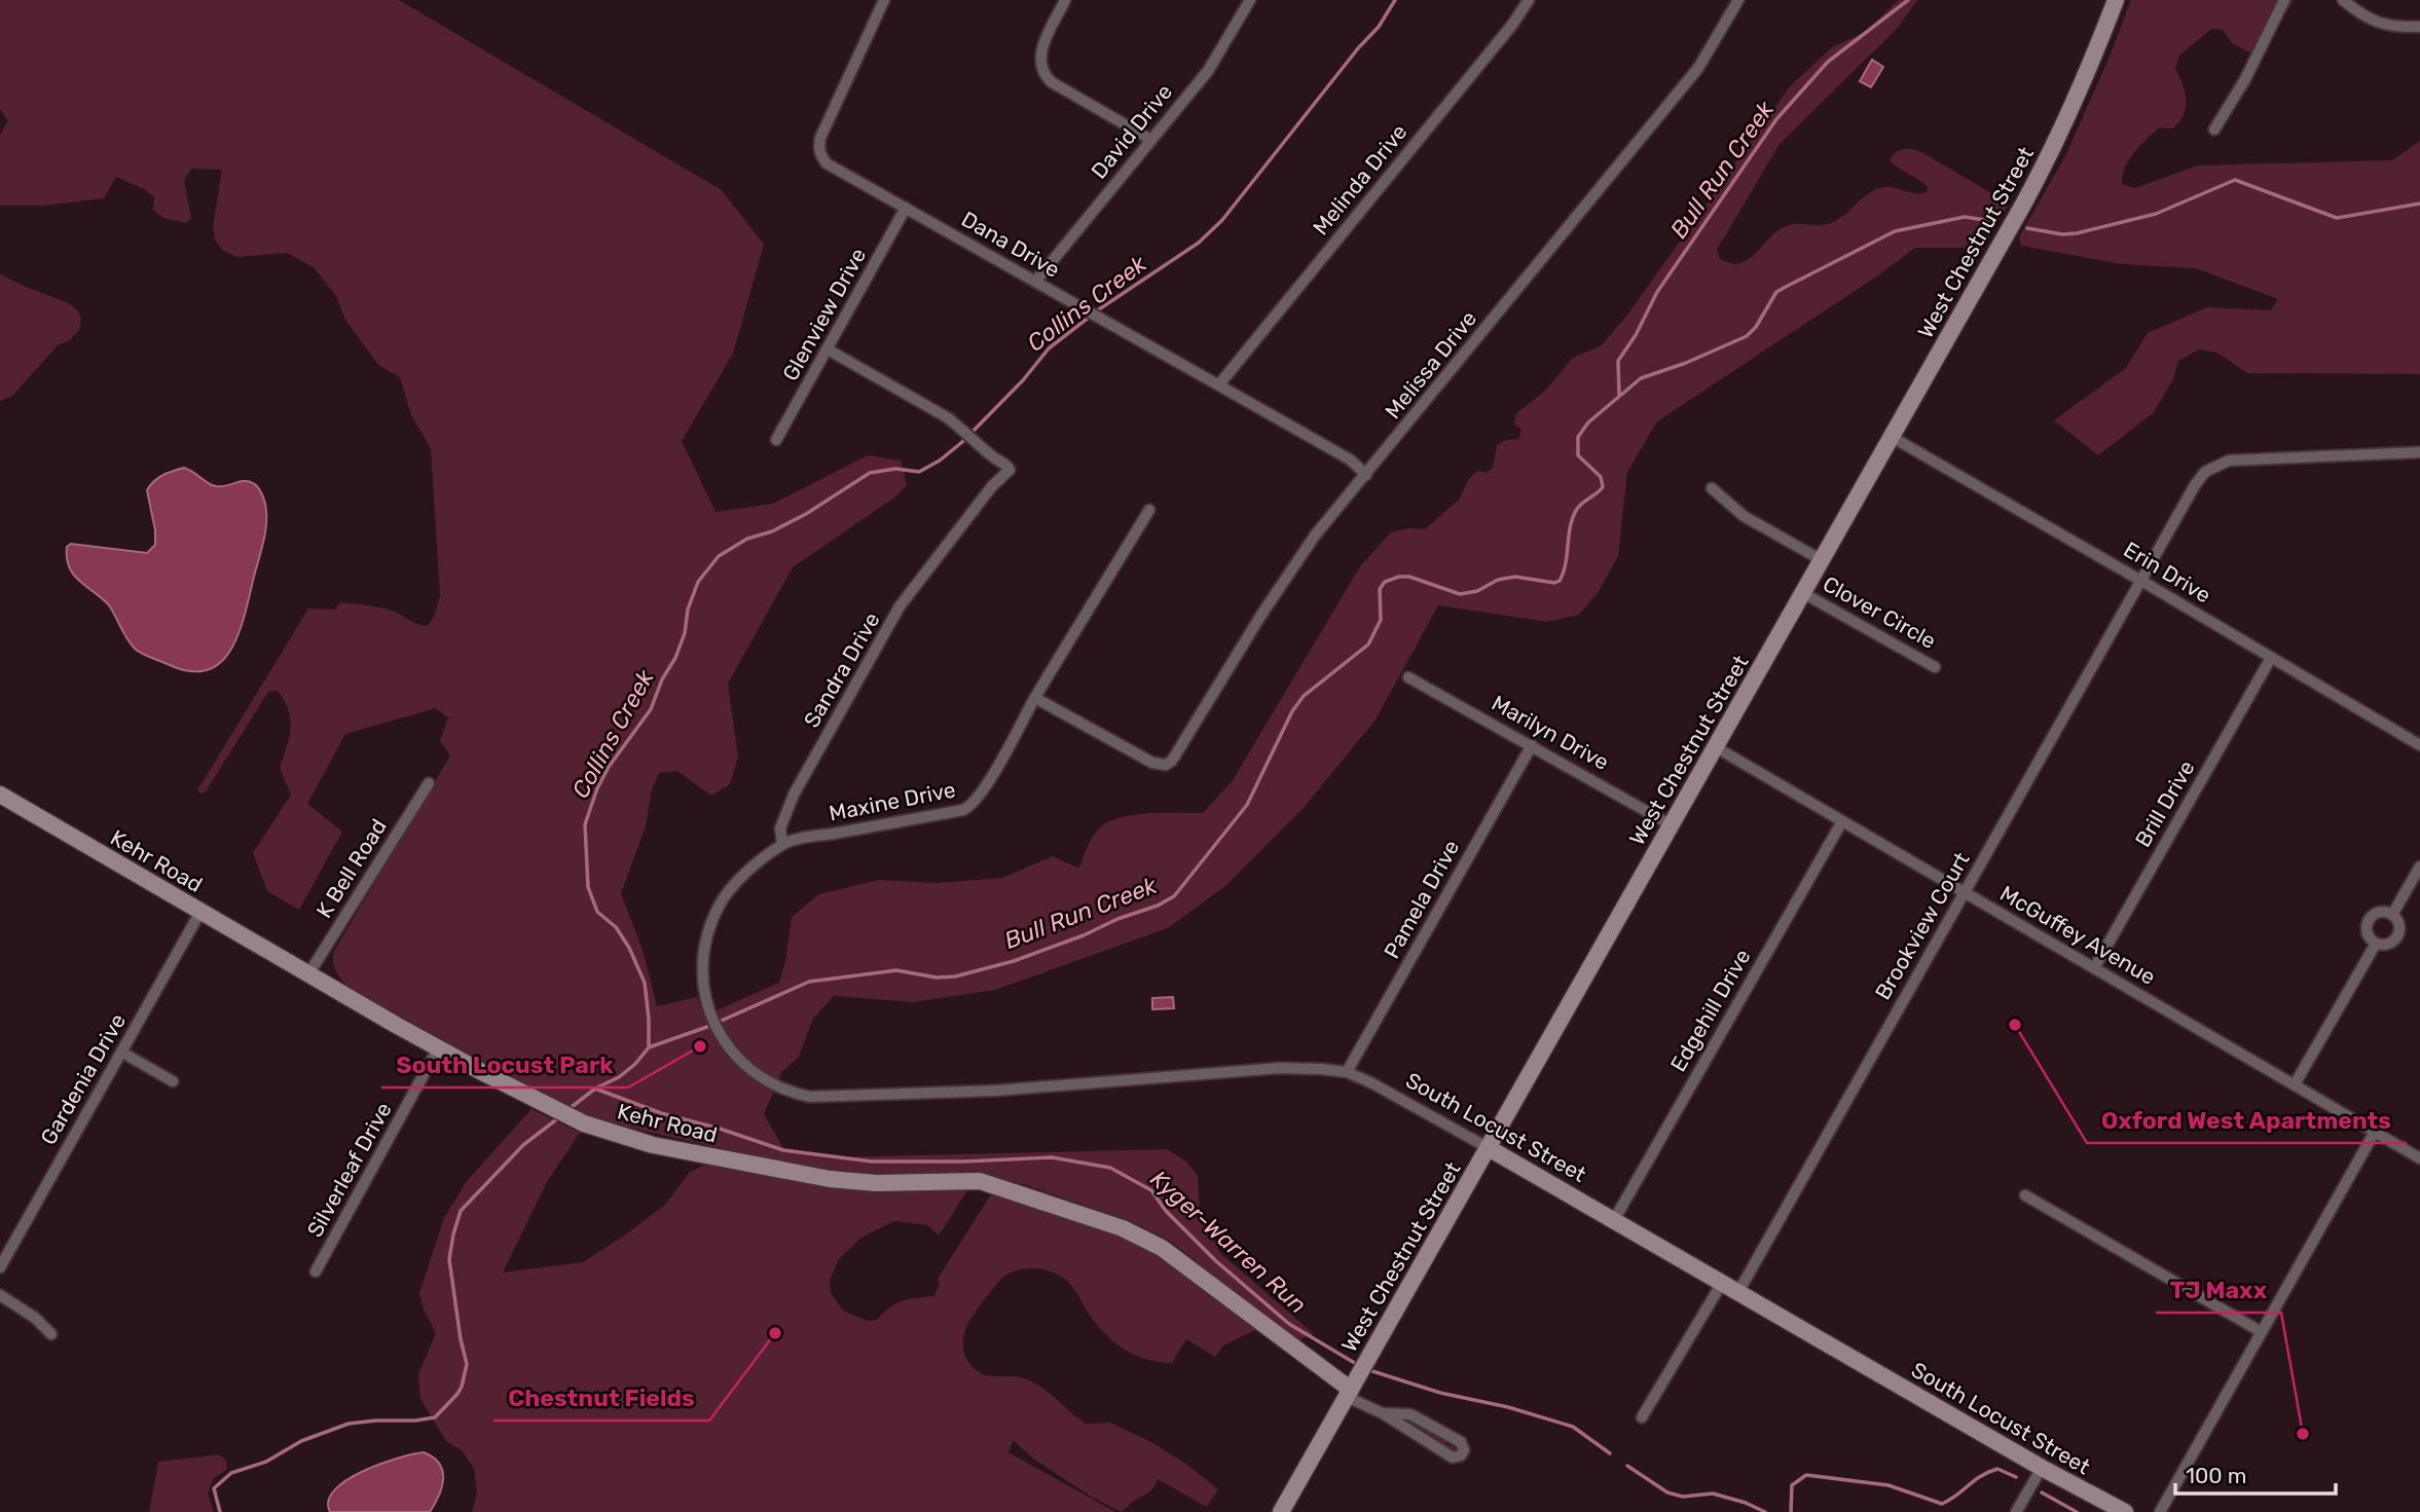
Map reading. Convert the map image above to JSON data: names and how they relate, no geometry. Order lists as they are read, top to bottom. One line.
{"streets":{"street":["David Drive","Melinda Drive","West Chestnut Street","Dana Drive","Glenview Drive","Melissa Drive","Erin Drive","Clover Circle","Sandra Drive","Marilyn Drive","Maxine Drive","Brill Drive","Kehr Road","K Bell Road","Pamela Drive","Brookview Court","McGuffey Avenue","Edgehill Drive","Gardenia Drive","South Locust Street","Silverleaf Drive"]},"crossings":[["David Drive","Dana Drive"],["Melinda Drive","Dana Drive"],["West Chestnut Street","Erin Drive"],["West Chestnut Street","Clover Circle"],["West Chestnut Street","Marilyn Drive"],["West Chestnut Street","Kehr Road"],["West Chestnut Street","McGuffey Avenue"],["West Chestnut Street","South Locust Street"],["Dana Drive","Glenview Drive"],["Dana Drive","Melissa Drive"],["Glenview Drive","Sandra Drive"],["Melissa Drive","Maxine Drive"],["Erin Drive","Brill Drive"],["Erin Drive","Brookview Court"],["Sandra Drive","Maxine Drive"],["Sandra Drive","South Locust Street"],["Marilyn Drive","Pamela Drive"],["Maxine Drive","South Locust Street"],["Brill Drive","McGuffey Avenue"],["Kehr Road","K Bell Road"],["Kehr Road","Gardenia Drive"],["Kehr Road","Silverleaf Drive"],["Pamela Drive","South Locust Street"],["Brookview Court","McGuffey Avenue"],["Brookview Court","South Locust Street"],["McGuffey Avenue","Edgehill Drive"],["Edgehill Drive","South Locust Street"]],"water":["Bull Run Creek","Collins Creek","Kyger-Warren Run"],"places":["Oxford West Apartments","South Locust Park","Chestnut Fields","TJ Maxx"],"scale_bar":"100 m"}
